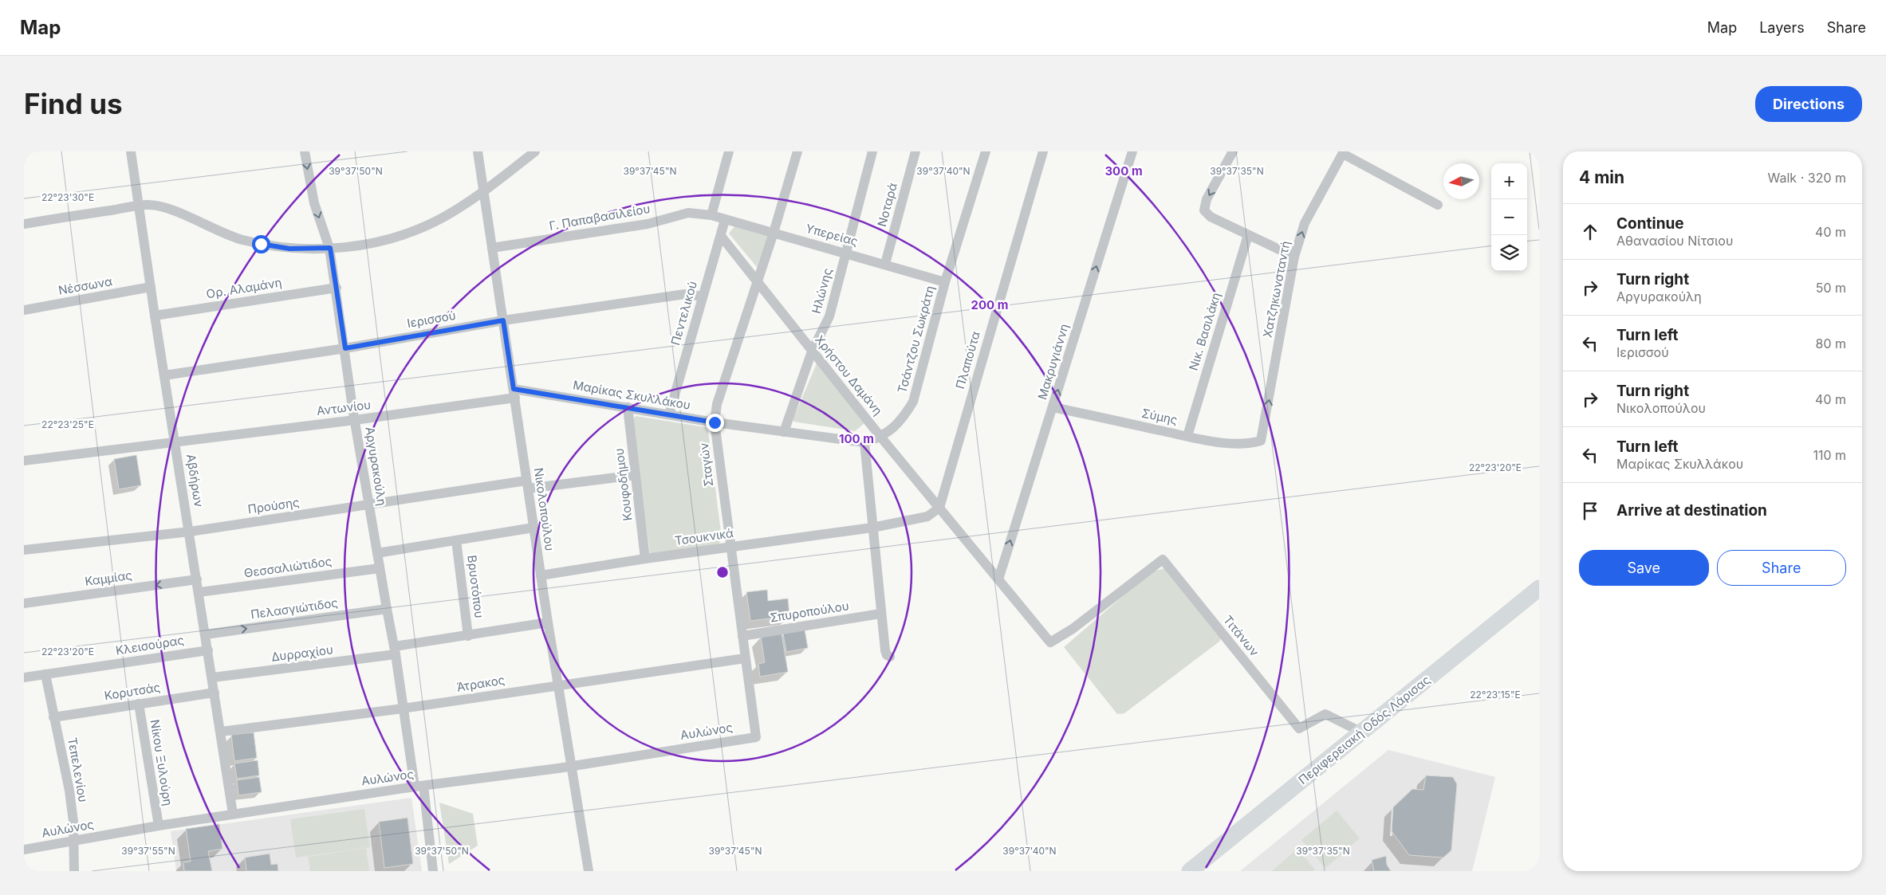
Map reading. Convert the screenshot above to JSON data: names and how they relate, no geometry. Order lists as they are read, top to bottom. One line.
{"streets":{"highway":["Περιφερειακή Οδός Λάρισας"],"street":["Νοταρά","Γ. Παπαβασιλείου","Υπερείας","Νέσσωνα","Ορ. Αλαμάνη","Χατζηκωνσταντή","Ηλώνης","Πεντελικού","Ιερισσού","Νικ. Βασιλάκη","Τσάντζου Σωκράτη","Πλαπούτα","Μακρυγιάννη","Χρήστου Δαμάνη","Μαρίκας Σκυλλάκου","Αντωνίου","Σύμης","Σταγών","Αργυρακούλη","Αβδήρων","Κουφοδήμου","Προύσης","Νικολοπούλου","Τσουκνικά","Θεσσαλιώτιδος","Καμμίας","Βρυοτόπου","Πελασγιώτιδος","Σπυροπούλου","Τιτάνων","Κλεισούρας","Δυρραχίου","Άτρακος","Κορυτσάς","Αυλώνος","Νίκου Ξυλούρη","Τεπελενίου"]},"crossings":[["Νοταρά","Υπερείας"],["Γ. Παπαβασιλείου","Υπερείας"],["Γ. Παπαβασιλείου","Νικολοπούλου"],["Υπερείας","Ηλώνης"],["Υπερείας","Πεντελικού"],["Υπερείας","Τσάντζου Σωκράτη"],["Υπερείας","Σταγών"],["Νέσσωνα","Αβδήρων"],["Ορ. Αλαμάνη","Αργυρακούλη"],["Ορ. Αλαμάνη","Αβδήρων"],["Χατζηκωνσταντή","Σύμης"],["Ηλώνης","Χρήστου Δαμάνη"],["Ηλώνης","Μαρίκας Σκυλλάκου"],["Πεντελικού","Ιερισσού"],["Πεντελικού","Χρήστου Δαμάνη"],["Πεντελικού","Μαρίκας Σκυλλάκου"],["Ιερισσού","Αργυρακούλη"],["Ιερισσού","Αβδήρων"],["Ιερισσού","Νικολοπούλου"],["Νικ. Βασιλάκη","Σύμης"],["Τσάντζου Σωκράτη","Χρήστου Δαμάνη"],["Τσάντζου Σωκράτη","Μαρίκας Σκυλλάκου"],["Πλαπούτα","Χρήστου Δαμάνη"],["Πλαπούτα","Τσουκνικά"],["Μακρυγιάννη","Χρήστου Δαμάνη"],["Μακρυγιάννη","Σύμης"],["Χρήστου Δαμάνη","Σταγών"],["Χρήστου Δαμάνη","Τσουκνικά"],["Χρήστου Δαμάνη","Τιτάνων"],["Μαρίκας Σκυλλάκου","Αντωνίου"],["Μαρίκας Σκυλλάκου","Σταγών"],["Μαρίκας Σκυλλάκου","Κουφοδήμου"],["Μαρίκας Σκυλλάκου","Νικολοπούλου"],["Αντωνίου","Αργυρακούλη"],["Αντωνίου","Αβδήρων"],["Αντωνίου","Νικολοπούλου"],["Σταγών","Τσουκνικά"],["Σταγών","Σπυροπούλου"],["Σταγών","Άτρακος"],["Σταγών","Αυλώνος"],["Αργυρακούλη","Προύσης"],["Αργυρακούλη","Θεσσαλιώτιδος"],["Αργυρακούλη","Πελασγιώτιδος"],["Αργυρακούλη","Δυρραχίου"],["Αργυρακούλη","Άτρακος"],["Αργυρακούλη","Αυλώνος"],["Αβδήρων","Προύσης"],["Αβδήρων","Θεσσαλιώτιδος"],["Αβδήρων","Καμμίας"],["Αβδήρων","Πελασγιώτιδος"],["Αβδήρων","Κλεισούρας"],["Αβδήρων","Δυρραχίου"],["Αβδήρων","Άτρακος"],["Αβδήρων","Κορυτσάς"],["Αβδήρων","Αυλώνος"],["Κουφοδήμου","Προύσης"],["Κουφοδήμου","Τσουκνικά"],["Προύσης","Νικολοπούλου"],["Νικολοπούλου","Τσουκνικά"],["Νικολοπούλου","Δυρραχίου"],["Νικολοπούλου","Άτρακος"],["Νικολοπούλου","Αυλώνος"],["Βρυοτόπου","Δυρραχίου"],["Τιτάνων","Περιφερειακή Οδός Λάρισας"],["Κλεισούρας","Τεπελενίου"],["Κορυτσάς","Νίκου Ξυλούρη"],["Κορυτσάς","Τεπελενίου"],["Αυλώνος","Νίκου Ξυλούρη"],["Αυλώνος","Τεπελενίου"]],"one_way":["Χατζηκωνσταντή","Μακρυγιάννη","Καμμίας","Πελασγιώτιδος"],"north":"left","page":{"header":"Map","nav":["Map","Layers","Share"],"buttons":["Directions",["Save","Share"]],"title":"Find us","heading":["4 min","Walk · 320 m"],"map_buttons":["+","−"],"list":[["Continue","Αθανασίου Νίτσιου","40 m"],["Turn right","Αργυρακούλη","50 m"],["Turn left","Ιερισσού","80 m"],["Turn right","Νικολοπούλου","40 m"],["Turn left","Μαρίκας Σκυλλάκου","110 m"],"Arrive at destination"]},"coordinates":["39°37'50\"N","39°37'45\"N","39°37'40\"N","39°37'35\"N","22°23'30\"E","22°23'25\"E","22°23'20\"E","22°23'15\"E","39°37'55\"N"],"rings":["300 m","200 m","100 m"]}
